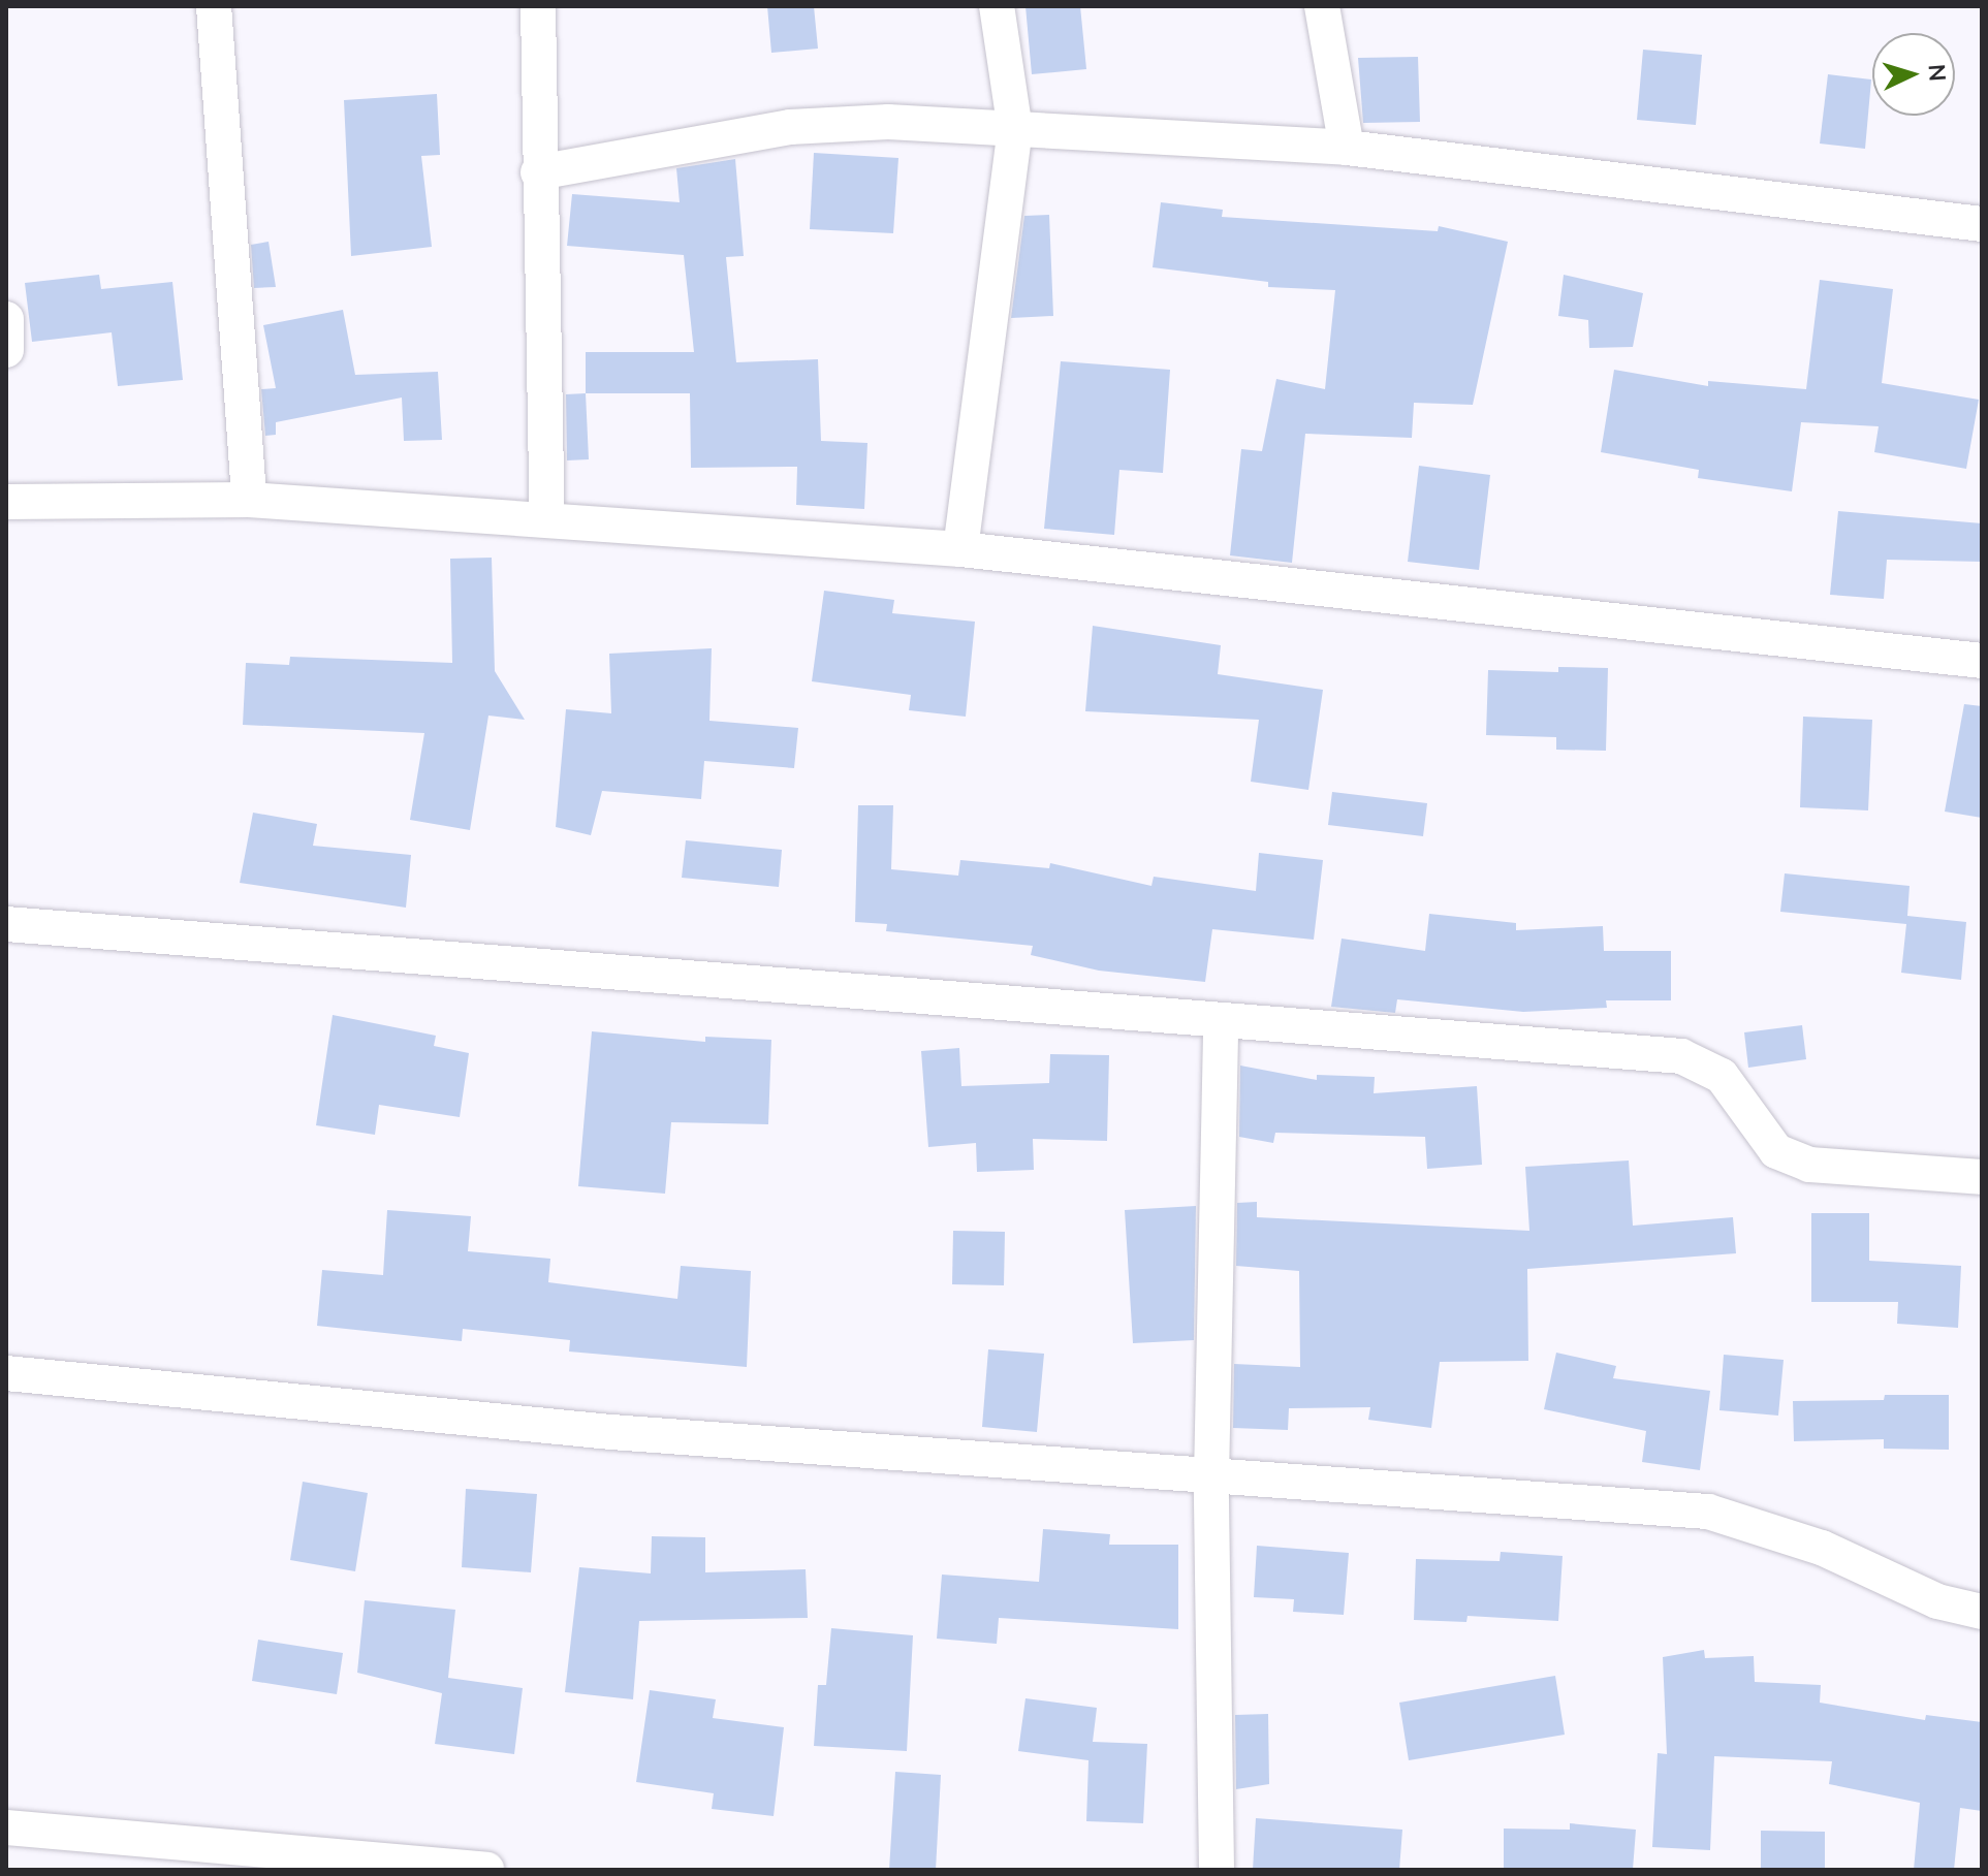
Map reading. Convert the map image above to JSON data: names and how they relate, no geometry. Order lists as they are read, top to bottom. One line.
{"north":"right"}
